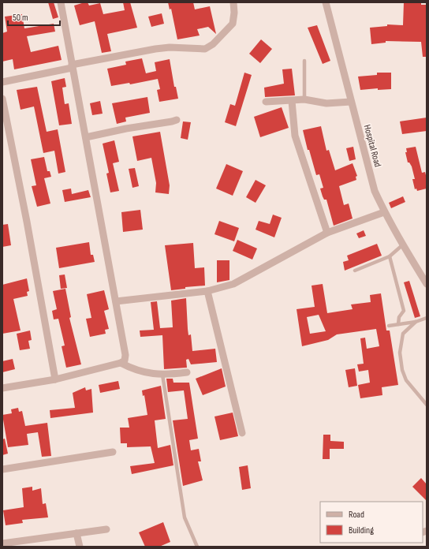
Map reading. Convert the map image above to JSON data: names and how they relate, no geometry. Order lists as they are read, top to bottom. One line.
{"streets":{"street":["Hospital Road"]},"legend":["Road","Building"],"scale_bar":"50 m"}
